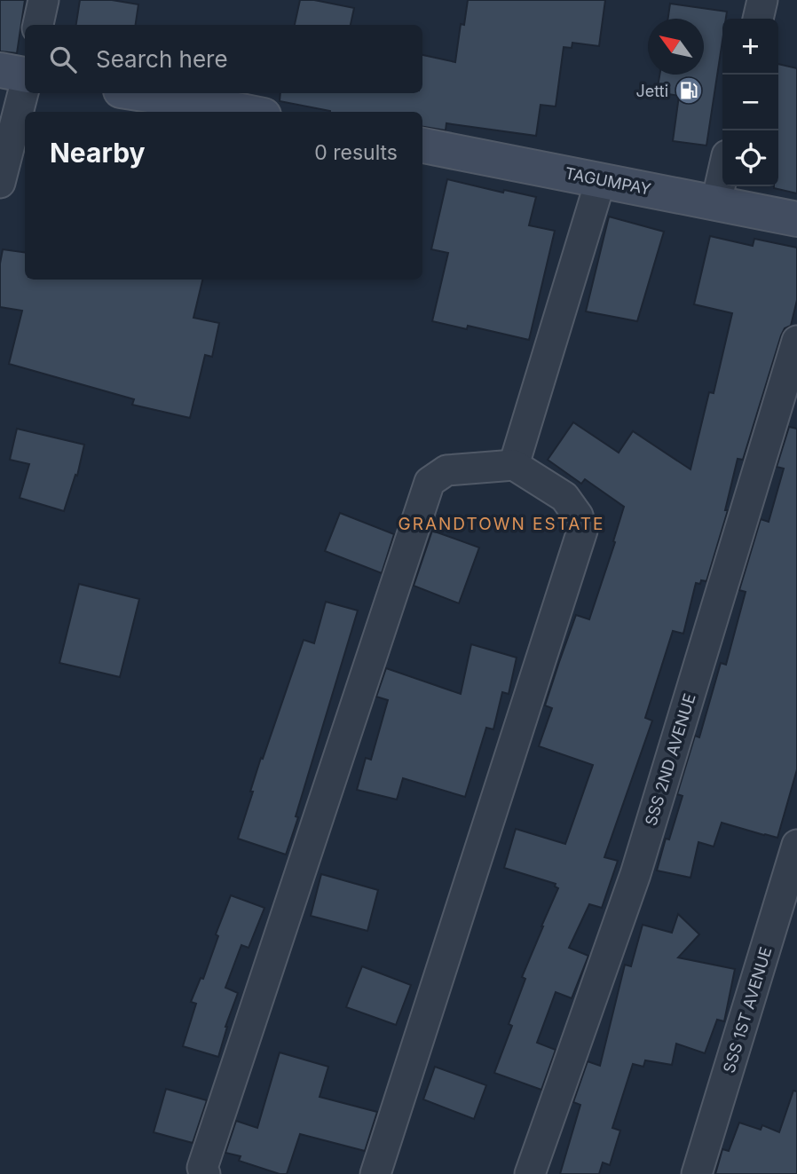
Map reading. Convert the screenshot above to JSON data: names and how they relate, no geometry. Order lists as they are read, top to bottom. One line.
{"streets":{"main road":["TAGUMPAY"],"street":["SSS 2ND AVENUE","SSS 1ST AVENUE"]},"districts":["GRANDTOWN ESTATE"],"places":{"fuel station":["Jetti"]},"north":"top left","page":{"map_buttons":["+","−"],"search":"Search here","heading":["Nearby","0 results"]}}
